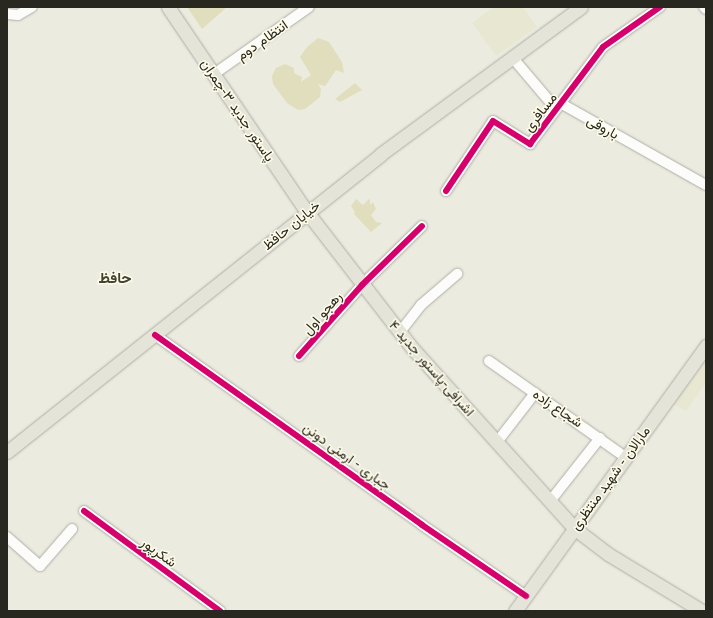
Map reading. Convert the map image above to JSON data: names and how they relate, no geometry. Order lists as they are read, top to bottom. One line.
{"streets":{"main road":["پاستور جدید ۳-چمران","خیابان حافظ","اشرافی-پاستور جدید ۴","مارالان - شهید منتظری"],"street":["انتظام دوم","مسافری","باروقی","رهجو اول","شجاع زاده","جباری - ارمنی دونن","شکرپور"]},"crossings":[["انتظام دوم","پاستور جدید ۳-چمران"],["پاستور جدید ۳-چمران","خیابان حافظ"],["پاستور جدید ۳-چمران","اشرافی-پاستور جدید ۴"],["مسافری","باروقی"],["باروقی","خیابان حافظ"],["خیابان حافظ","اشرافی-پاستور جدید ۴"],["خیابان حافظ","جباری - ارمنی دونن"],["رهجو اول","اشرافی-پاستور جدید ۴"],["اشرافی-پاستور جدید ۴","مارالان - شهید منتظری"],["شجاع زاده","مارالان - شهید منتظری"],["جباری - ارمنی دونن","مارالان - شهید منتظری"]],"districts":["حافظ"]}
